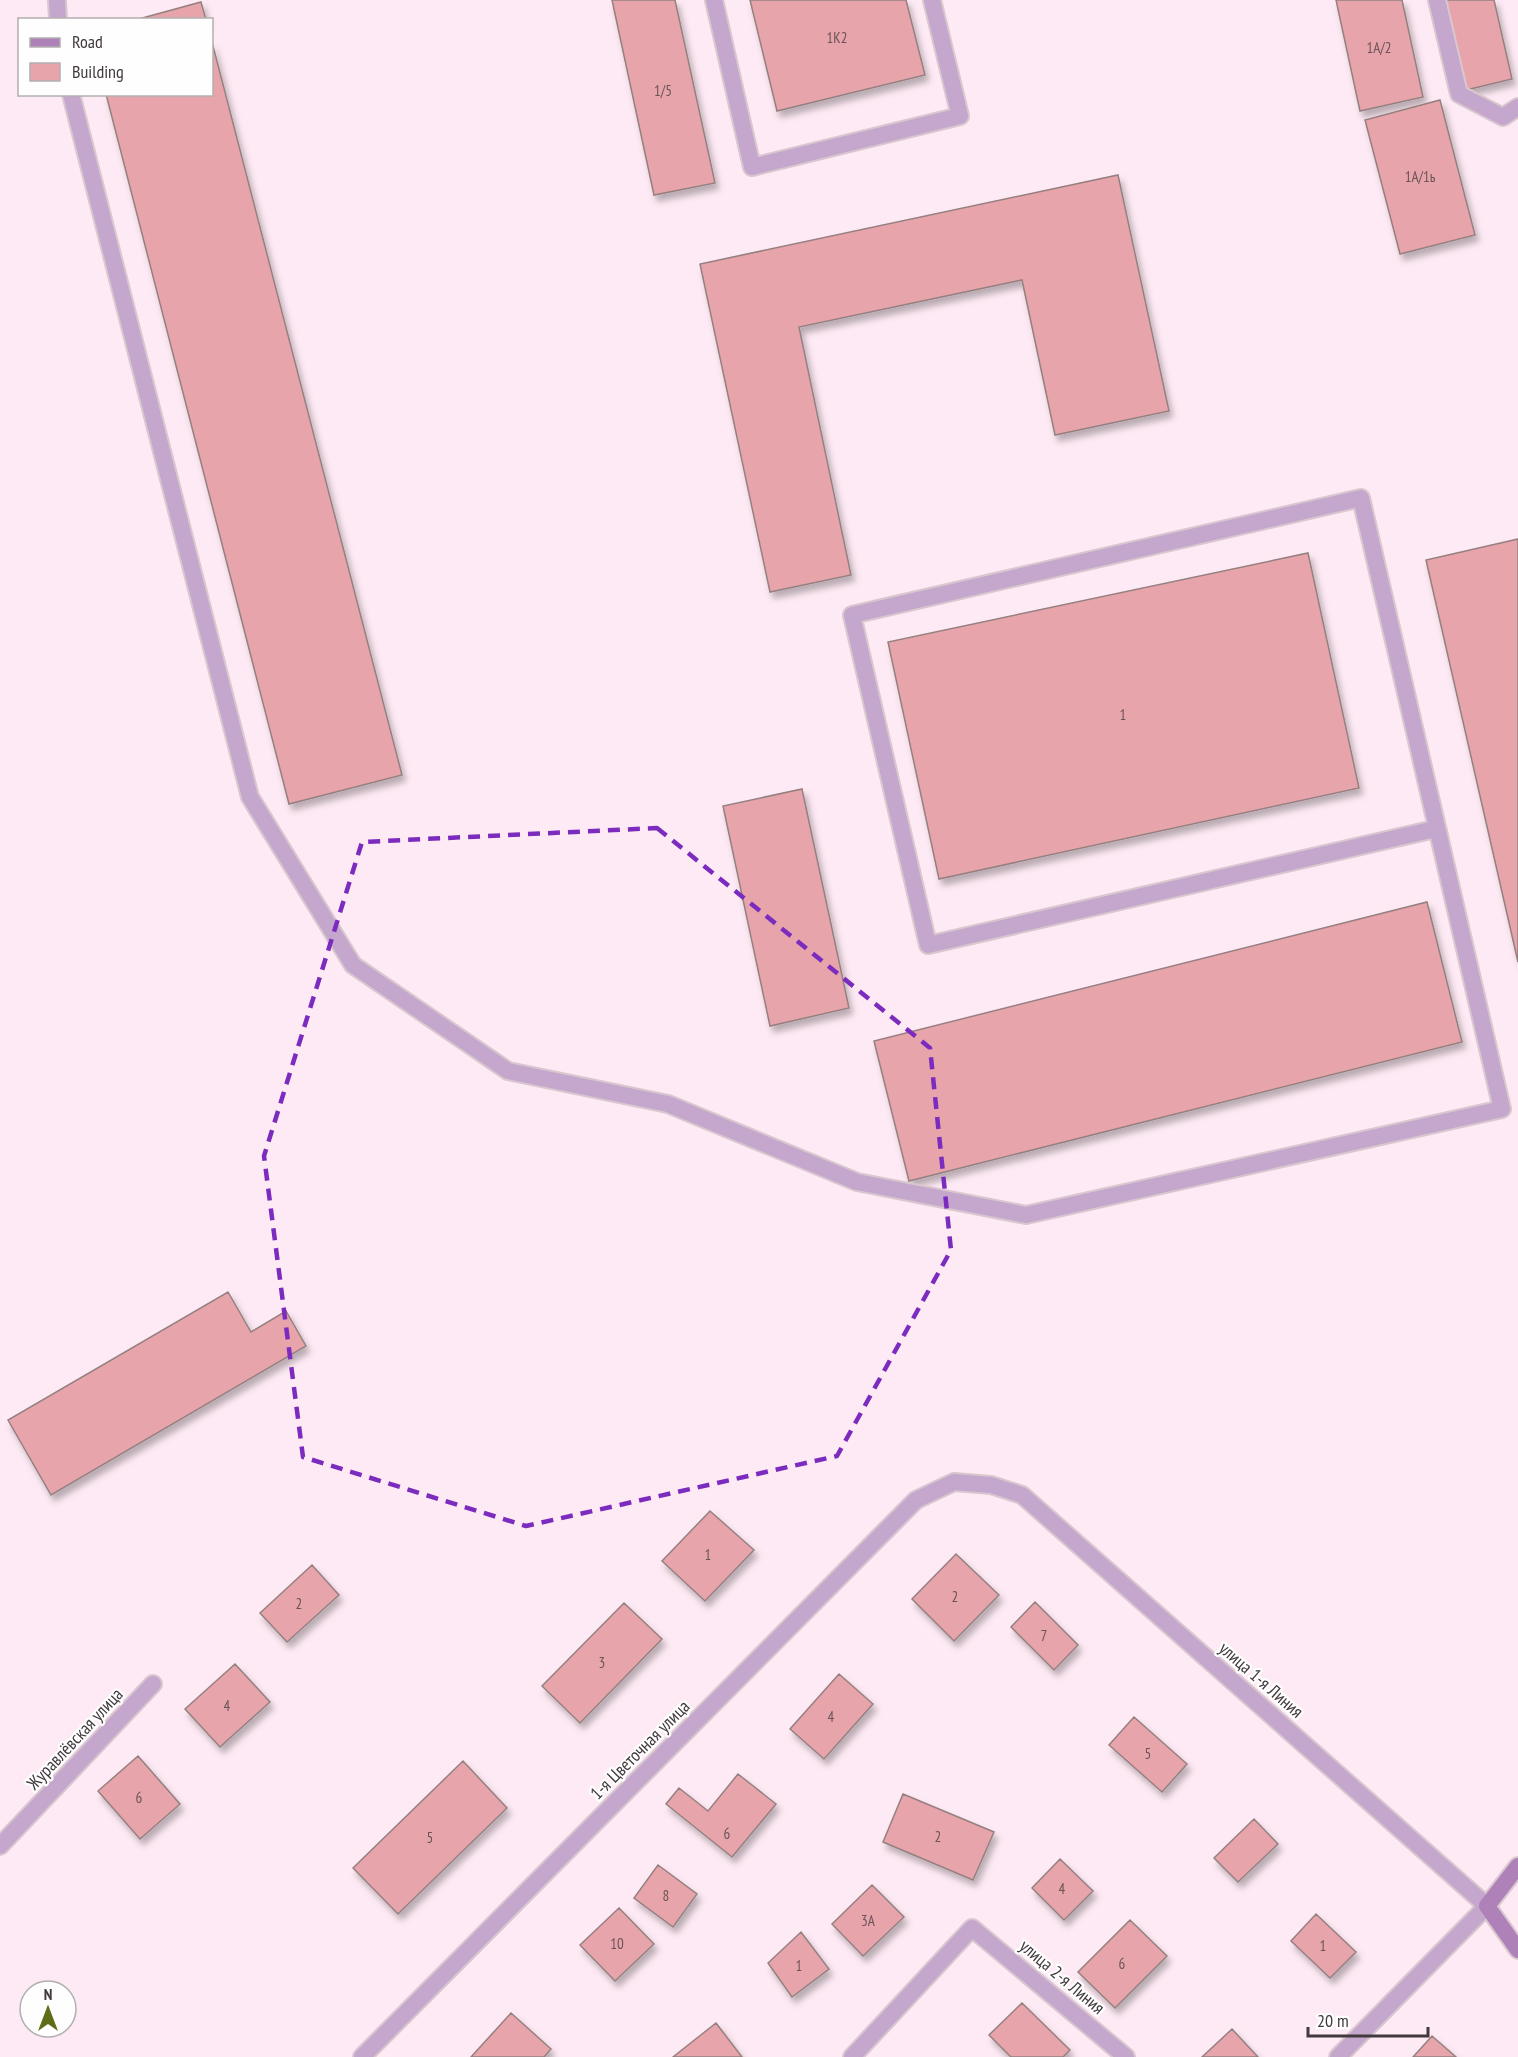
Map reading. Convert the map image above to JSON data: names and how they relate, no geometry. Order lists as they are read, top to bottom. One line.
{"streets":{"main road":["улица 1-я Линия"],"lane":["Журавлёвская улица","1-я Цветочная улица","улица 2-я Линия"]},"crossings":[["улица 1-я Линия","1-я Цветочная улица"]],"house_numbers":["1К2","1А/2","1/5","1А/1ь","1","1","2","2","7","3","4","4","5","6","6","2","5","4","8","3А","10","1","6","1"],"legend":["Road","Building"],"scale_bar":"20 m","north":"top"}
